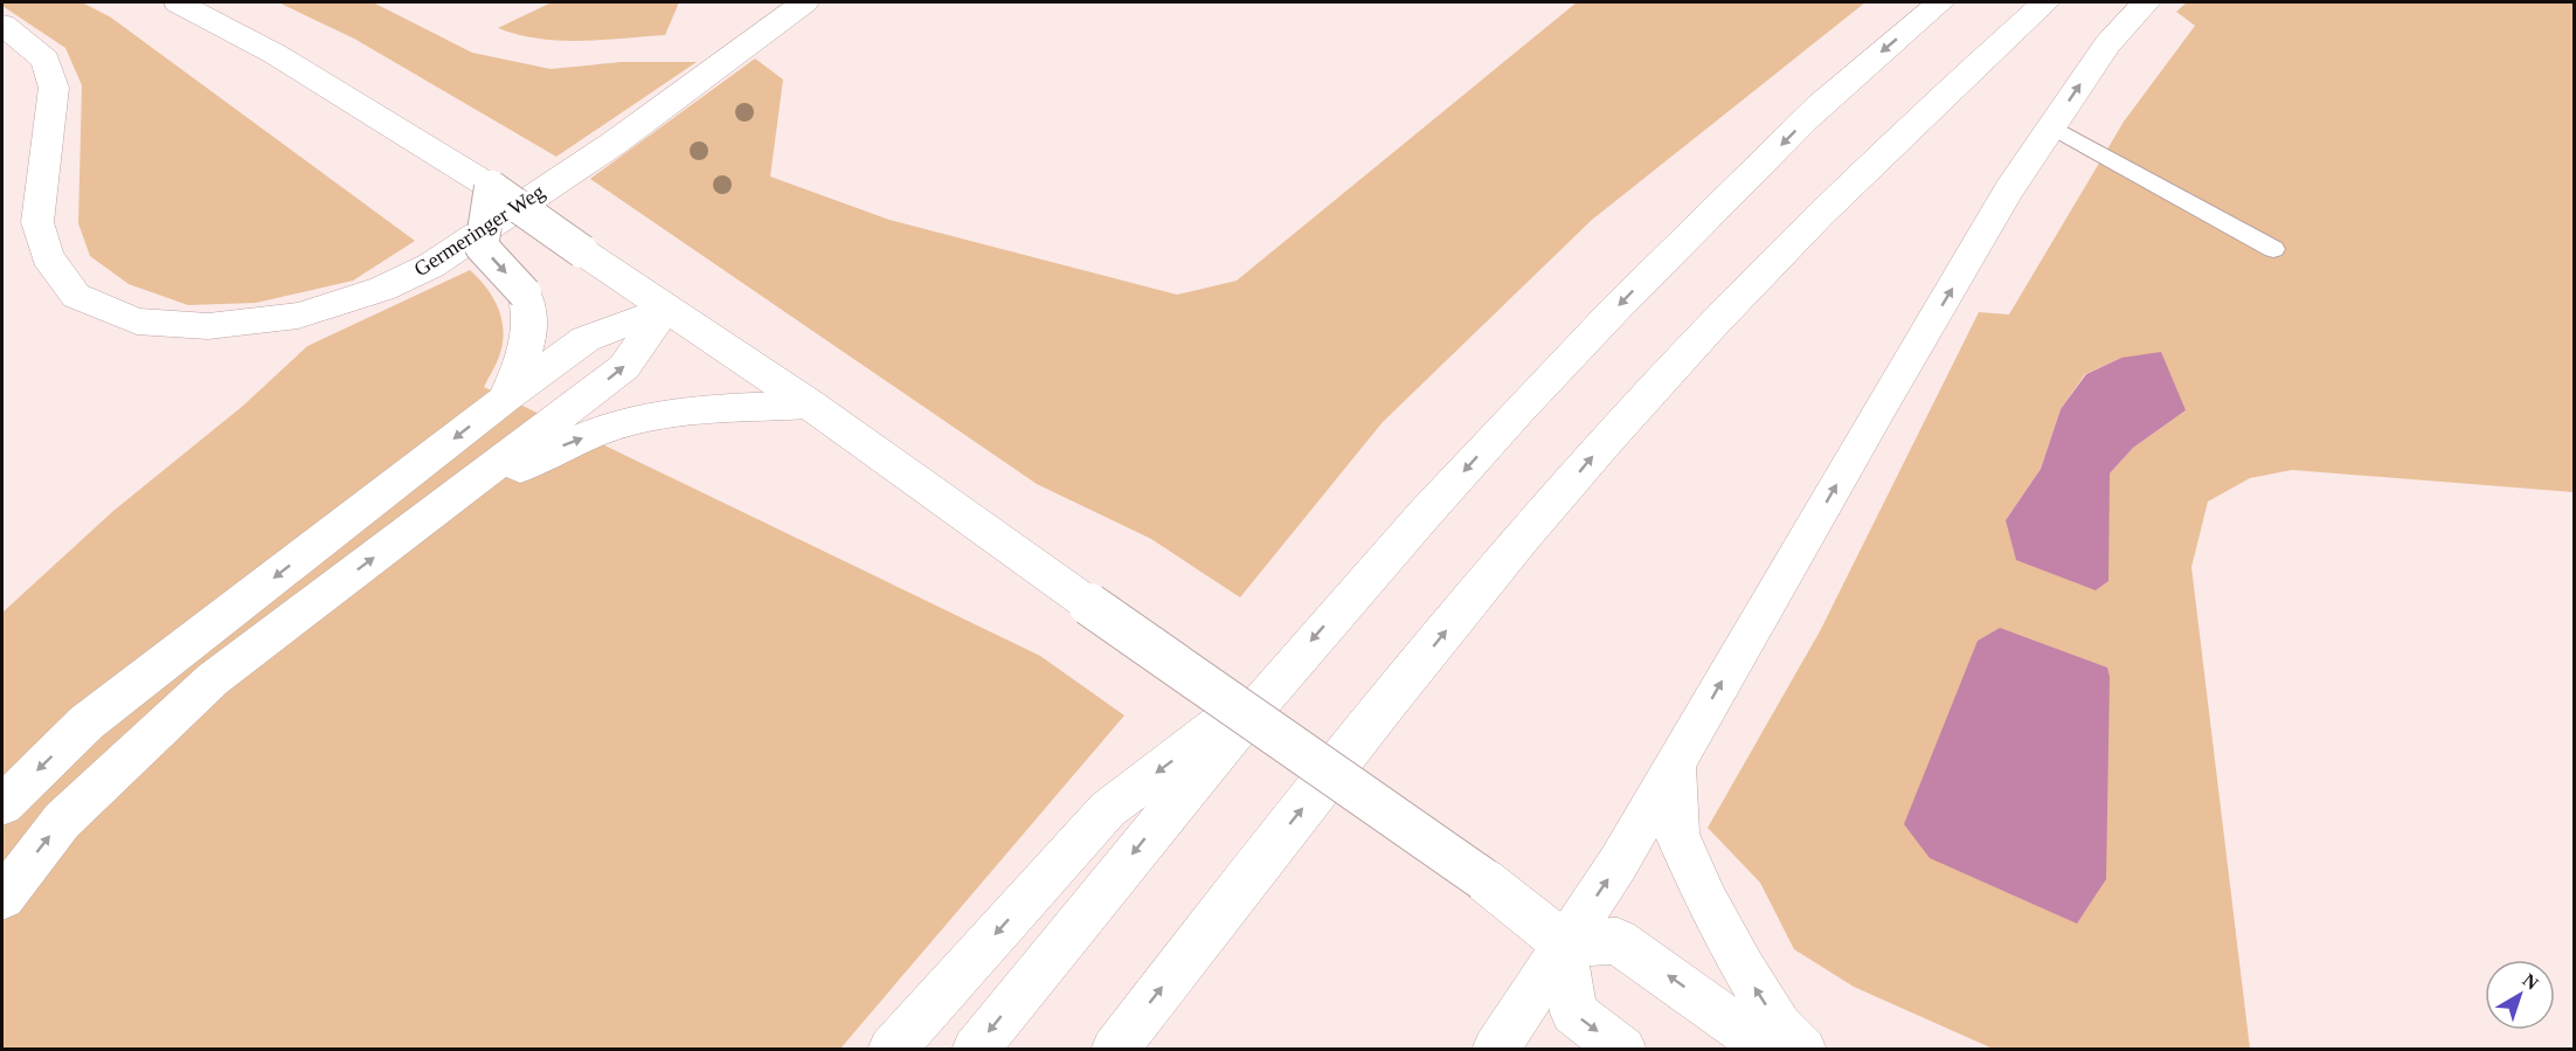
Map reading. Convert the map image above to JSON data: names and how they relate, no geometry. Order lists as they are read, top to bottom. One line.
{"streets":{"main road":["Germeringer Weg"]},"north":"top right"}
